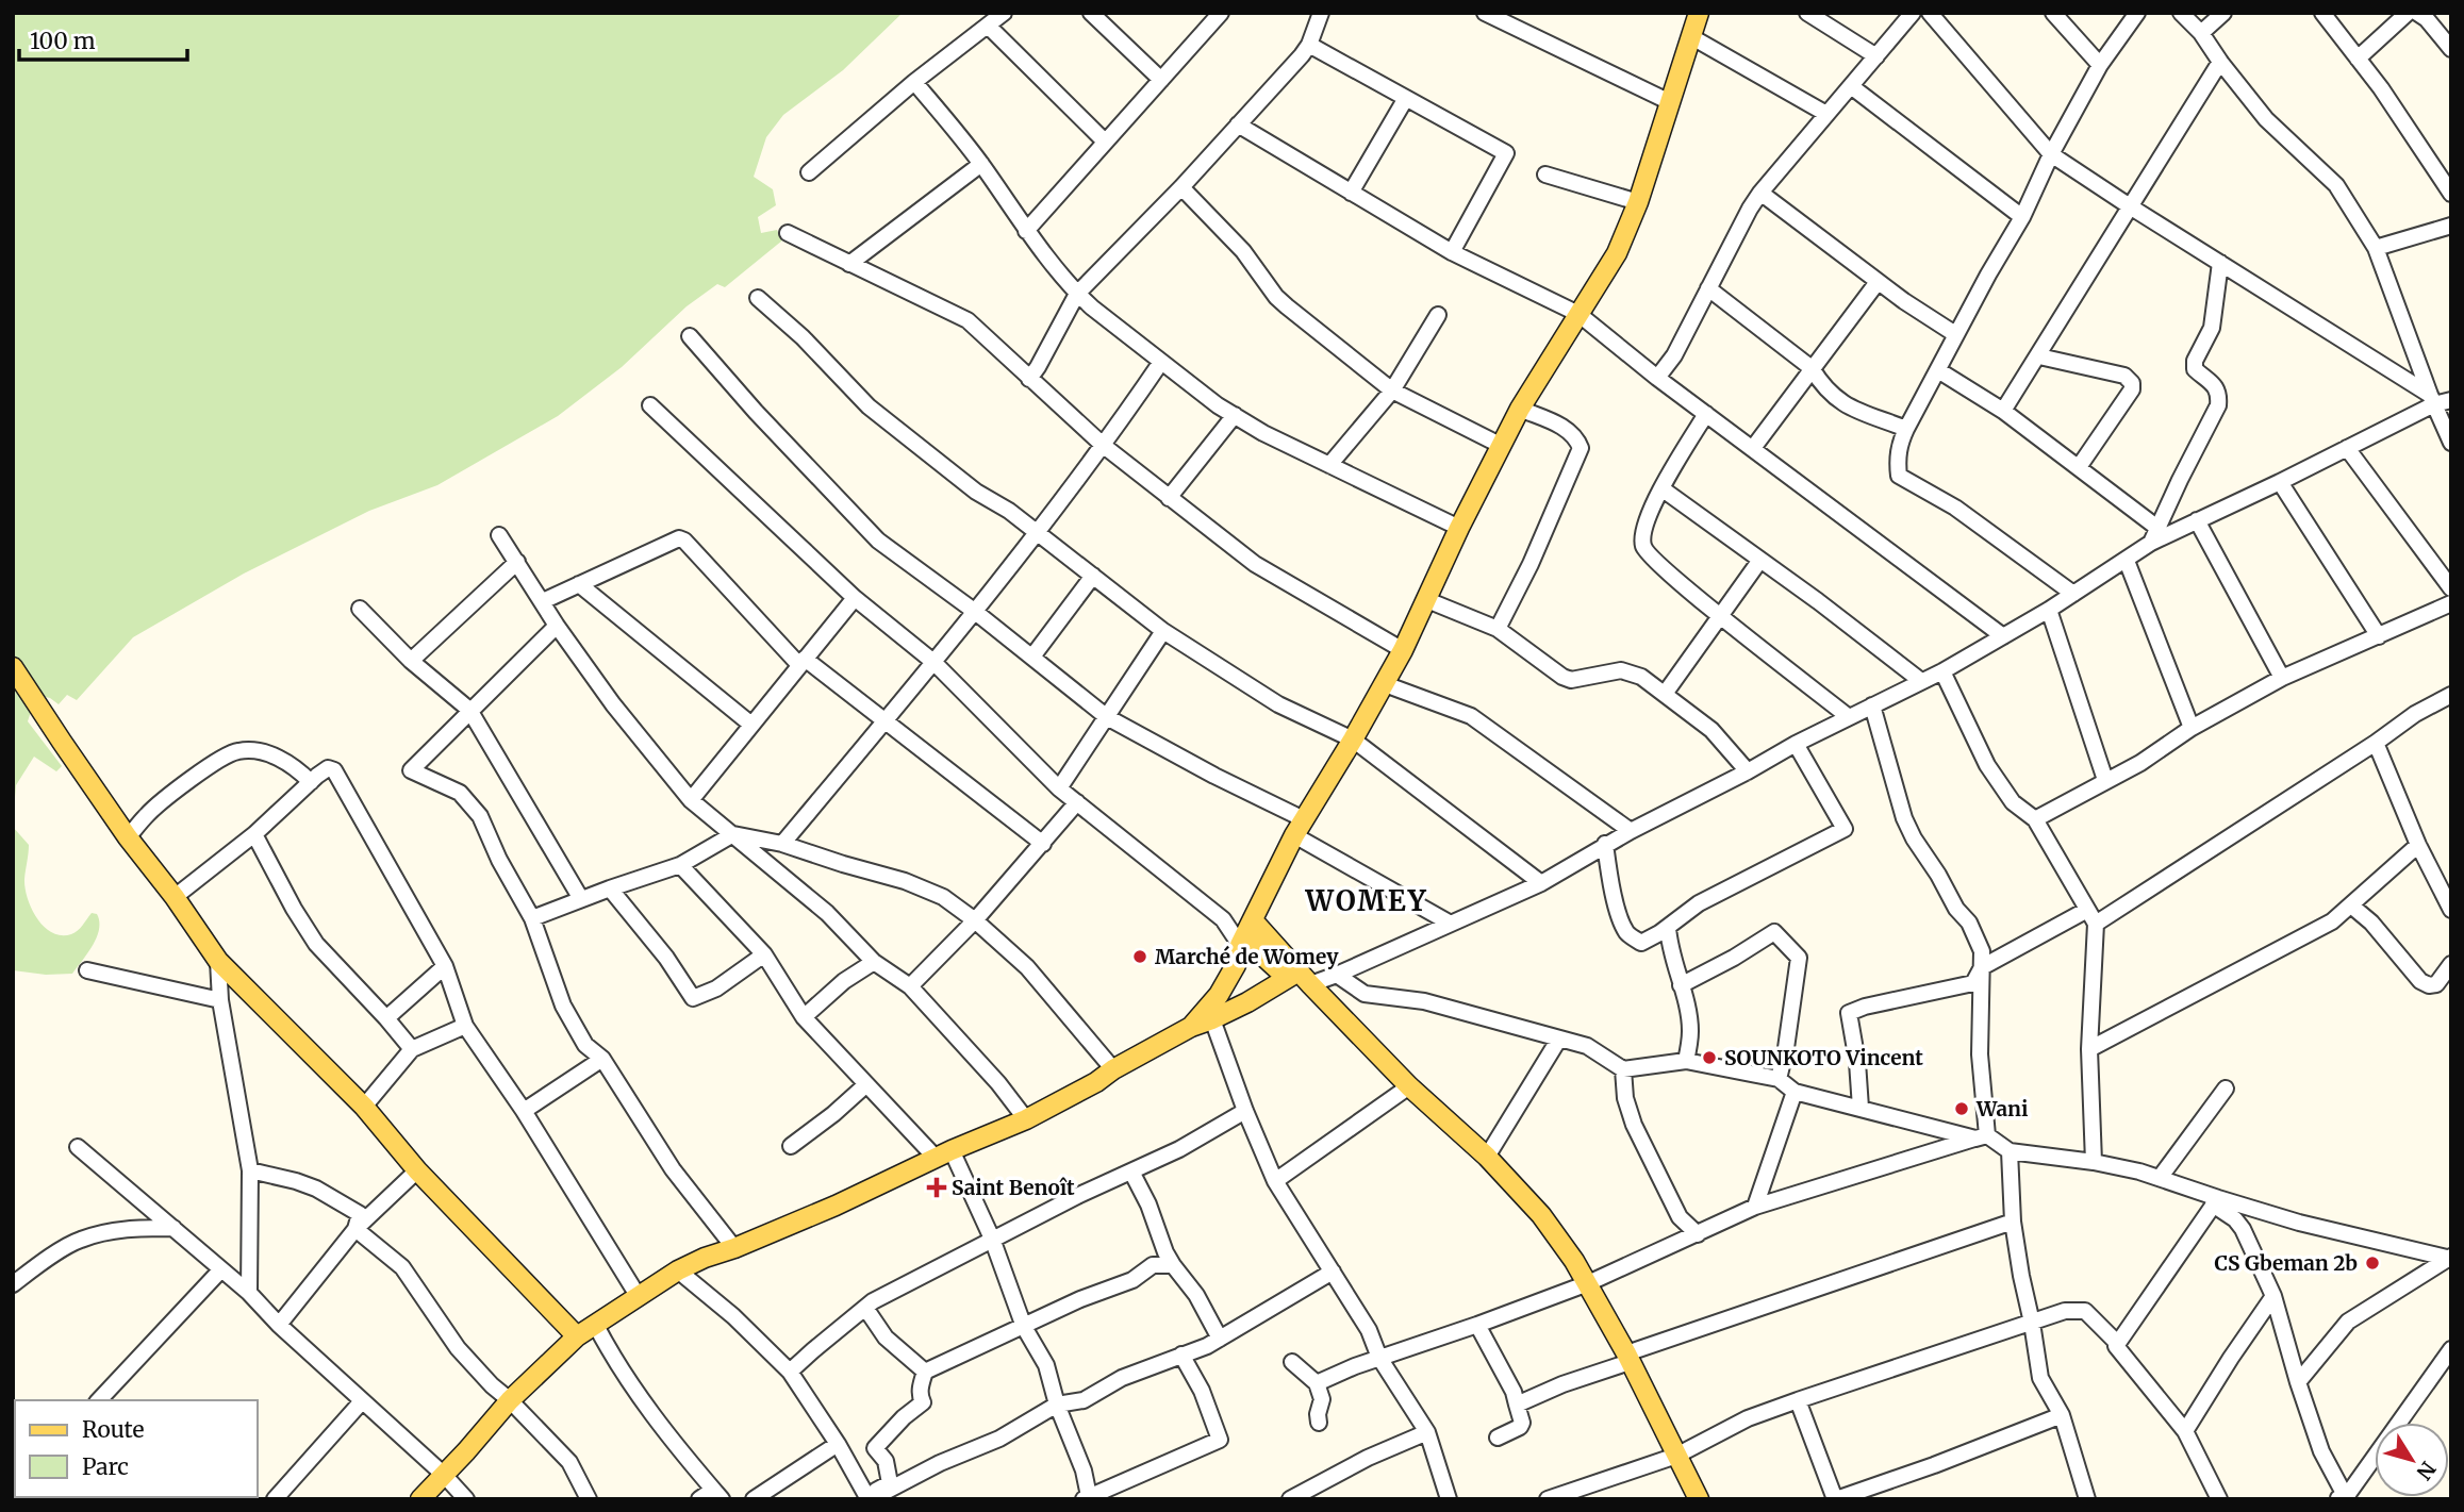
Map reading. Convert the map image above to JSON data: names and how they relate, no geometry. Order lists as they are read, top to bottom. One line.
{"districts":["WOMEY"],"places":{"other":["Marché de Womey","SOUNKOTO Vincent","Wani","CS Gbeman 2b"],"health":["Saint Benoît"]},"legend":["Route","Parc"],"scale_bar":"100 m","north":"bottom right"}
